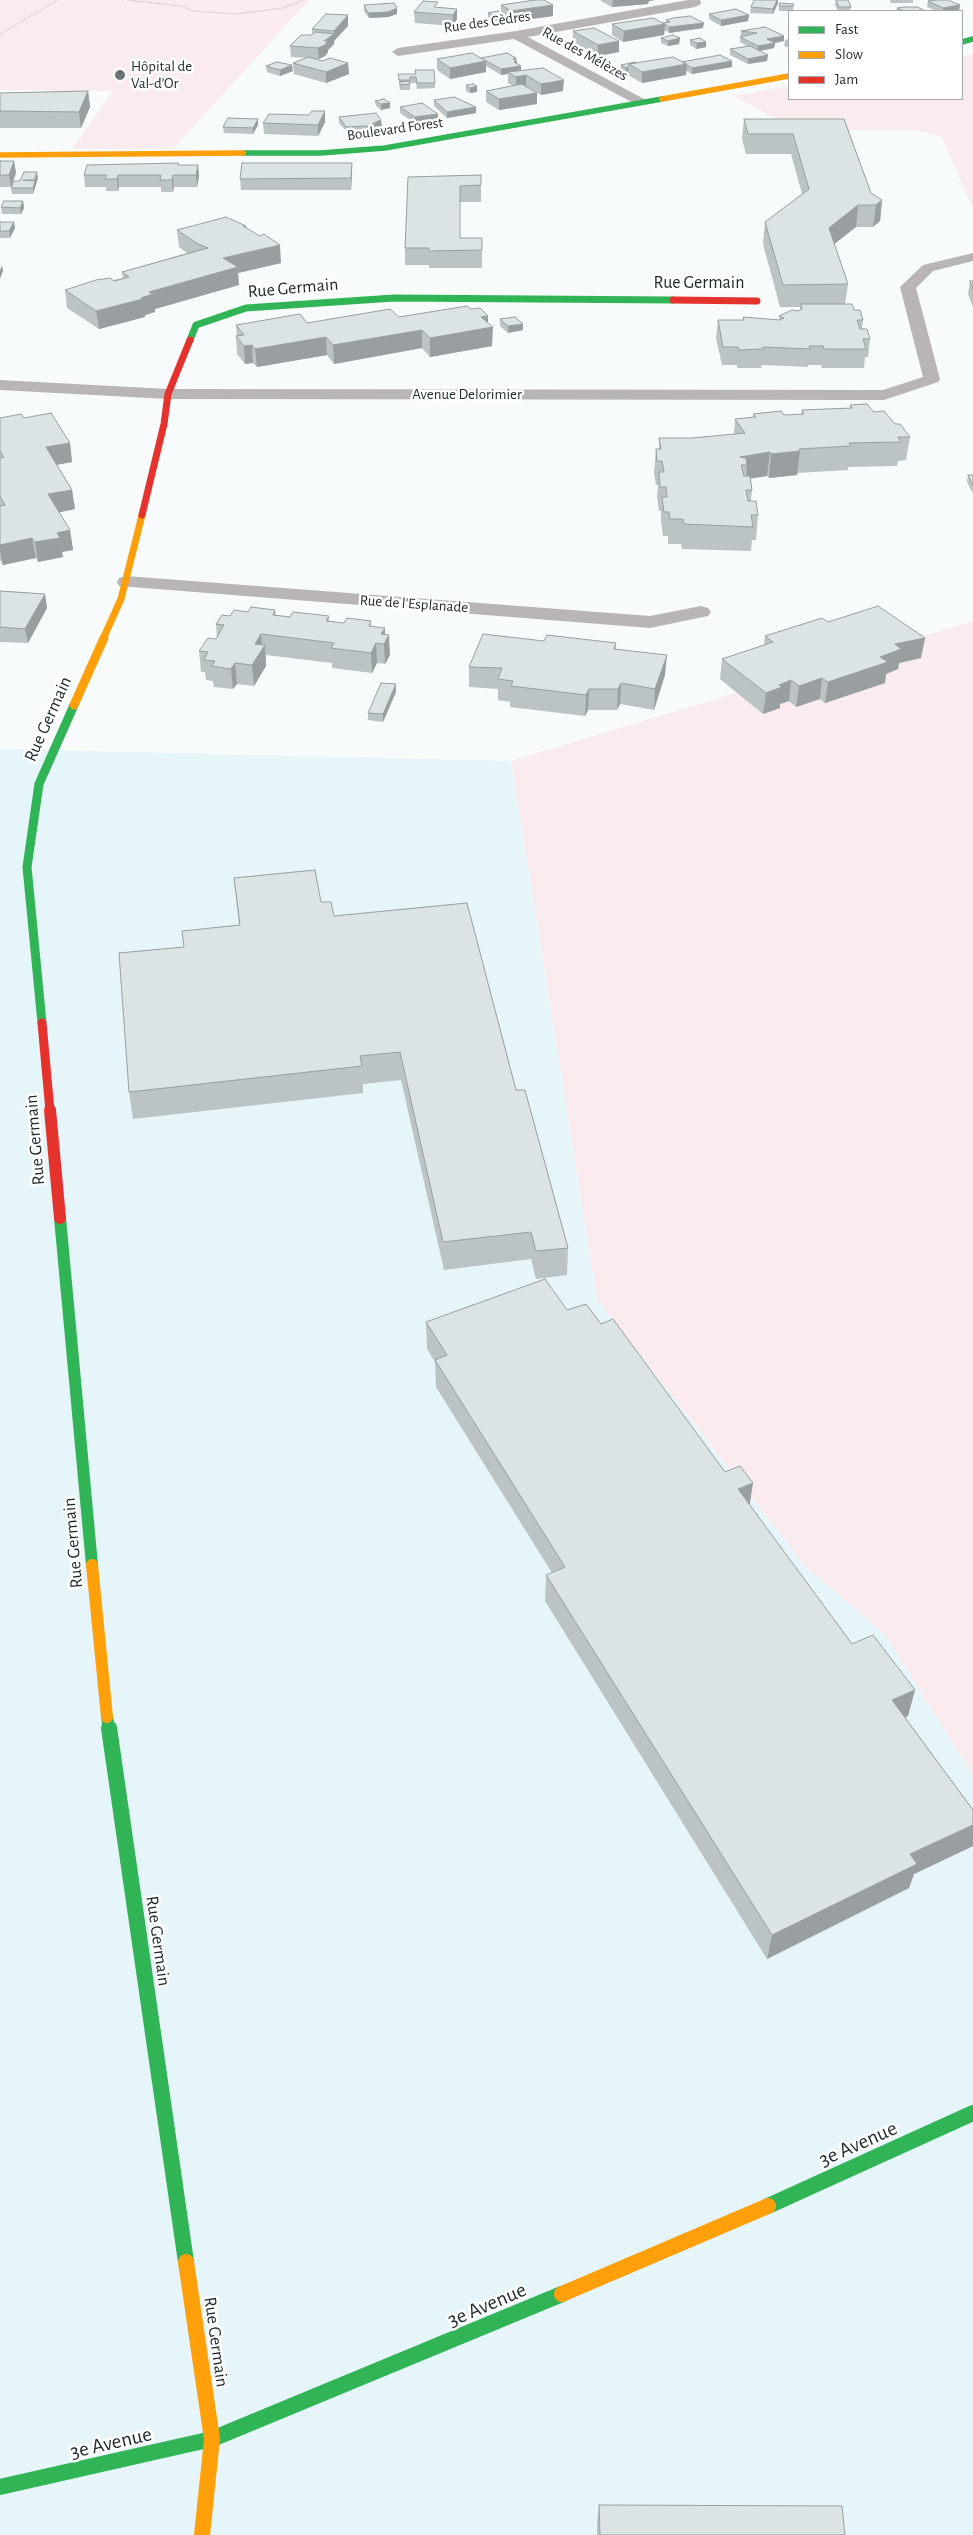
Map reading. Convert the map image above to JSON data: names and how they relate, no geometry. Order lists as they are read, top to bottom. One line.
{"streets":{"street":["Rue des Cèdres","Rue des Mélèzes","Boulevard Forest","Rue Germain","Avenue Delorimier","Rue de l'Esplanade","3e Avenue"]},"crossings":[["Rue des Cèdres","Rue des Mélèzes"],["Rue des Mélèzes","Boulevard Forest"],["Rue Germain","Avenue Delorimier"],["Rue Germain","Rue de l'Esplanade"],["Rue Germain","3e Avenue"]],"places":["Hôpital de Val-d’Or"],"legend":["Fast","Slow","Jam"]}
